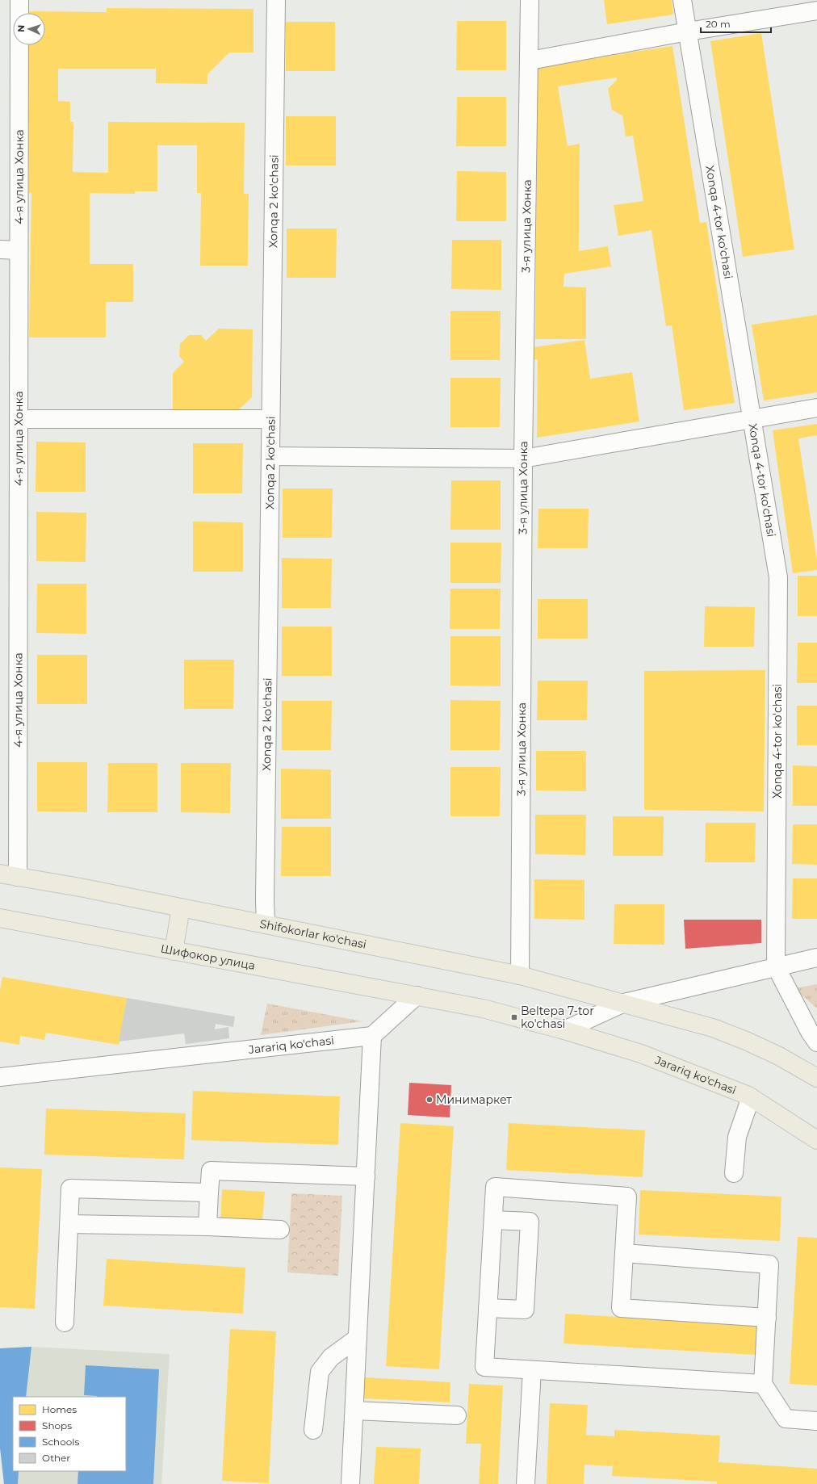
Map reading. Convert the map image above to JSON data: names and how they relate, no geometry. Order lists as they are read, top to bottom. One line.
{"streets":{"main road":["Shifokorlar ko'chasi","Шифокор улица","Jarariq ko'chasi"],"street":["4-я улица Хонка","Xonqa 2 ko'chasi","Xonqa 4-tor ko'chasi","3-я улица Хонка"]},"crossings":[["4-я улица Хонка","Shifokorlar ko'chasi"],["Xonqa 2 ko'chasi","Shifokorlar ko'chasi"],["3-я улица Хонка","Shifokorlar ko'chasi"],["Шифокор улица","Jarariq ko'chasi"]],"places":{"transit":["Beltepa 7-tor ko'chasi"],"other":["Минимаркет"]},"legend":["Homes","Shops","Schools","Other"],"scale_bar":"20 m","north":"left"}
